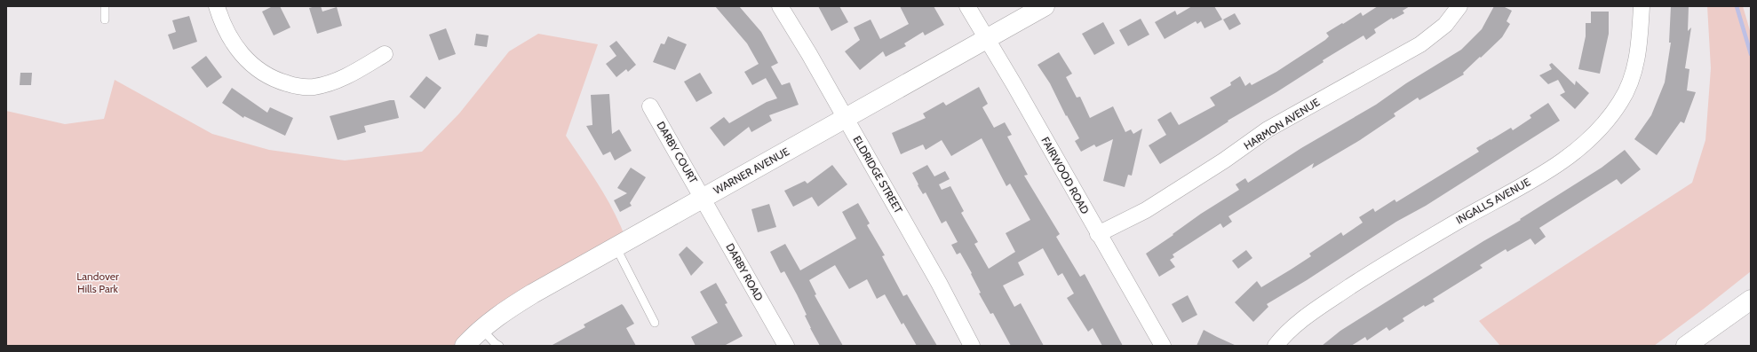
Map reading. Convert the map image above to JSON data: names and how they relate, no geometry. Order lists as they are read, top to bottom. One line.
{"streets":{"street":["HARMON AVENUE","DARBY COURT","WARNER AVENUE","ELDRIDGE STREET","FAIRWOOD ROAD","INGALLS AVENUE","DARBY ROAD"]},"crossings":[["HARMON AVENUE","FAIRWOOD ROAD"],["DARBY COURT","WARNER AVENUE"],["DARBY COURT","DARBY ROAD"],["WARNER AVENUE","ELDRIDGE STREET"],["WARNER AVENUE","FAIRWOOD ROAD"],["WARNER AVENUE","DARBY ROAD"]],"parks":["Landover Hills Park"]}
